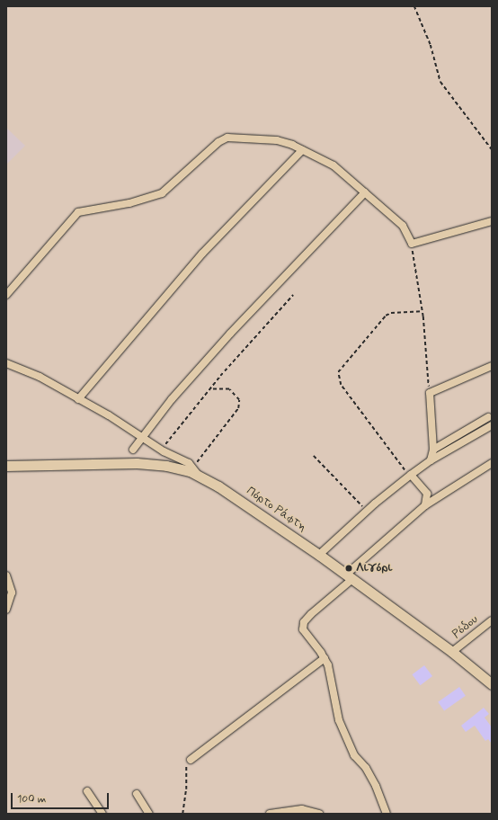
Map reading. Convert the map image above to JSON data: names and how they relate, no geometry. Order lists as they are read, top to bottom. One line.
{"streets":{"main road":["Πόρτο Ράφτη"],"street":["Ρόδου"]},"crossings":[["Πόρτο Ράφτη","Ρόδου"]],"places":["Λιγόρι"],"scale_bar":"100 m"}
